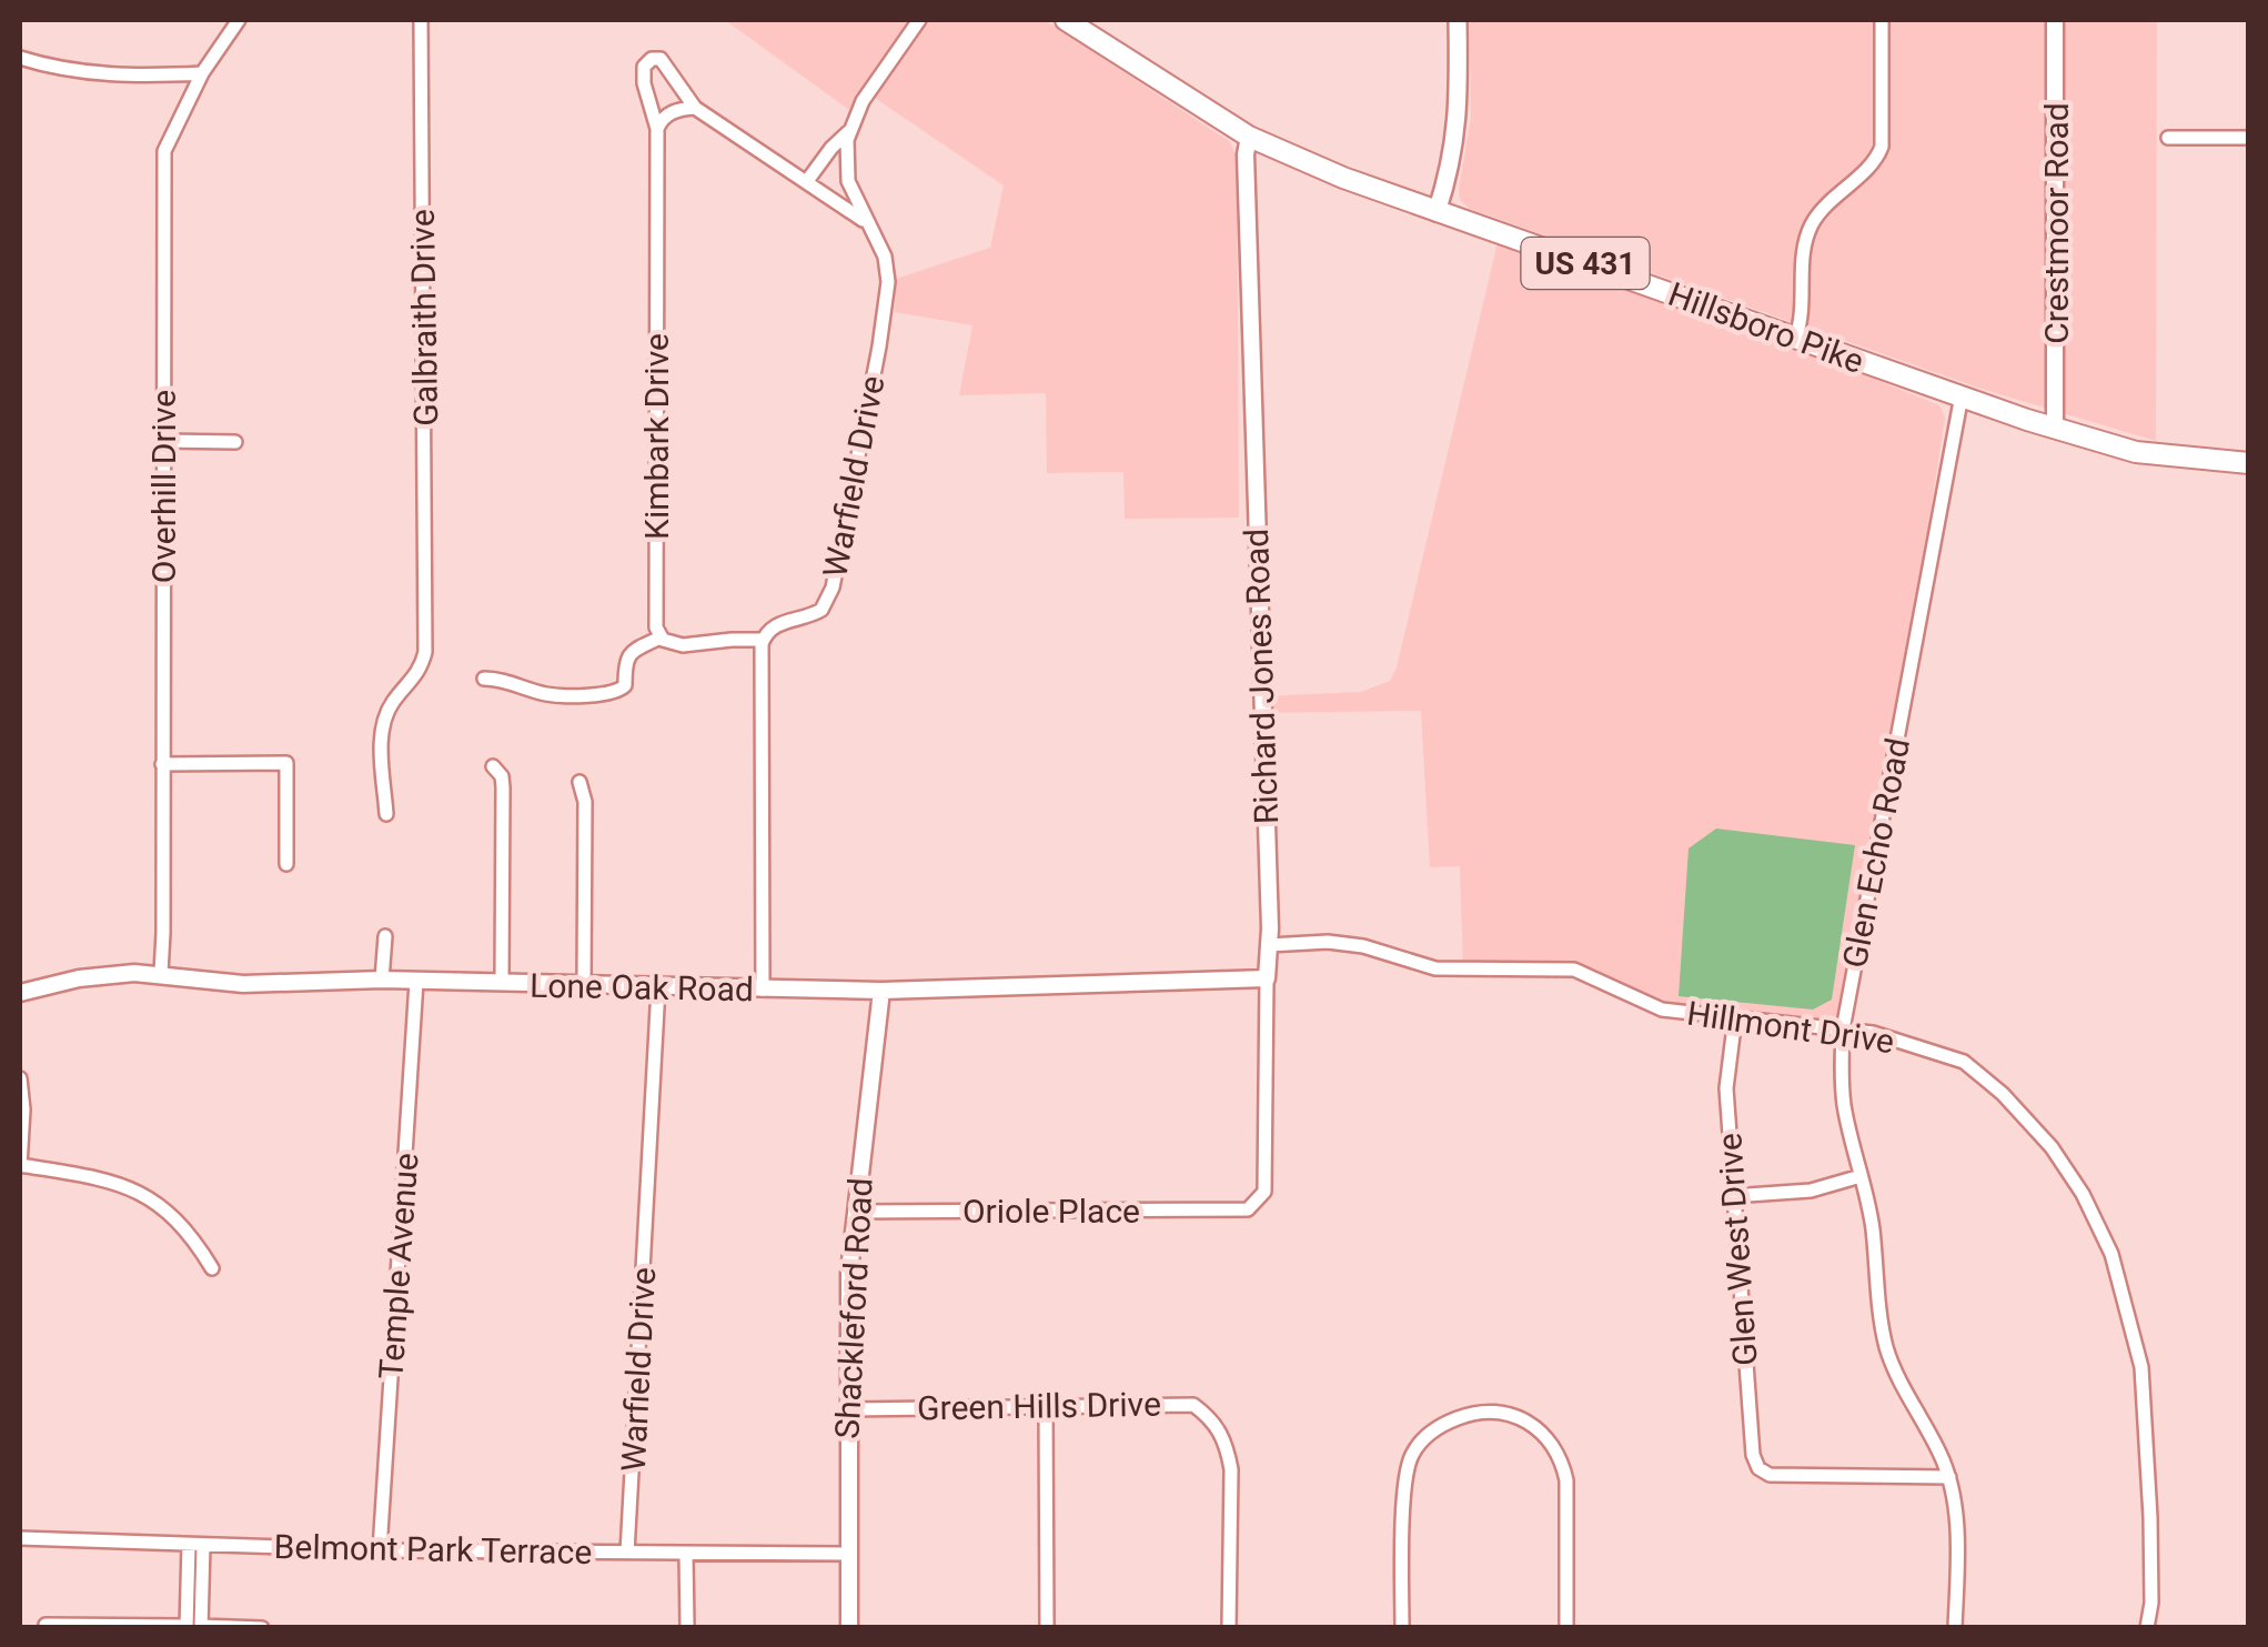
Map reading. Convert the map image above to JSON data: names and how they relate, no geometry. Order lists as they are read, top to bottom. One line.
{"streets":{"main road":["US 431","Hillsboro Pike"],"street":["Crestmoor Road","Galbraith Drive","Kimbark Drive","Warfield Drive","Overhill Drive","Richard Jones Road","Glen Echo Road","Lone Oak Road","Hillmont Drive","Oriole Place","Glen West Drive","Temple Avenue","Shackleford Road","Green Hills Drive","Belmont Park Terrace"]},"crossings":[["Crestmoor Road","Hillsboro Pike"],["Hillsboro Pike","Richard Jones Road"],["Hillsboro Pike","Glen Echo Road"],["Kimbark Drive","Warfield Drive"],["Warfield Drive","Lone Oak Road"],["Warfield Drive","Belmont Park Terrace"],["Overhill Drive","Lone Oak Road"],["Richard Jones Road","Lone Oak Road"],["Richard Jones Road","Hillmont Drive"],["Richard Jones Road","Oriole Place"],["Glen Echo Road","Hillmont Drive"],["Glen Echo Road","Glen West Drive"],["Lone Oak Road","Temple Avenue"],["Lone Oak Road","Shackleford Road"],["Hillmont Drive","Glen West Drive"],["Oriole Place","Shackleford Road"],["Temple Avenue","Belmont Park Terrace"],["Shackleford Road","Green Hills Drive"],["Shackleford Road","Belmont Park Terrace"]]}
